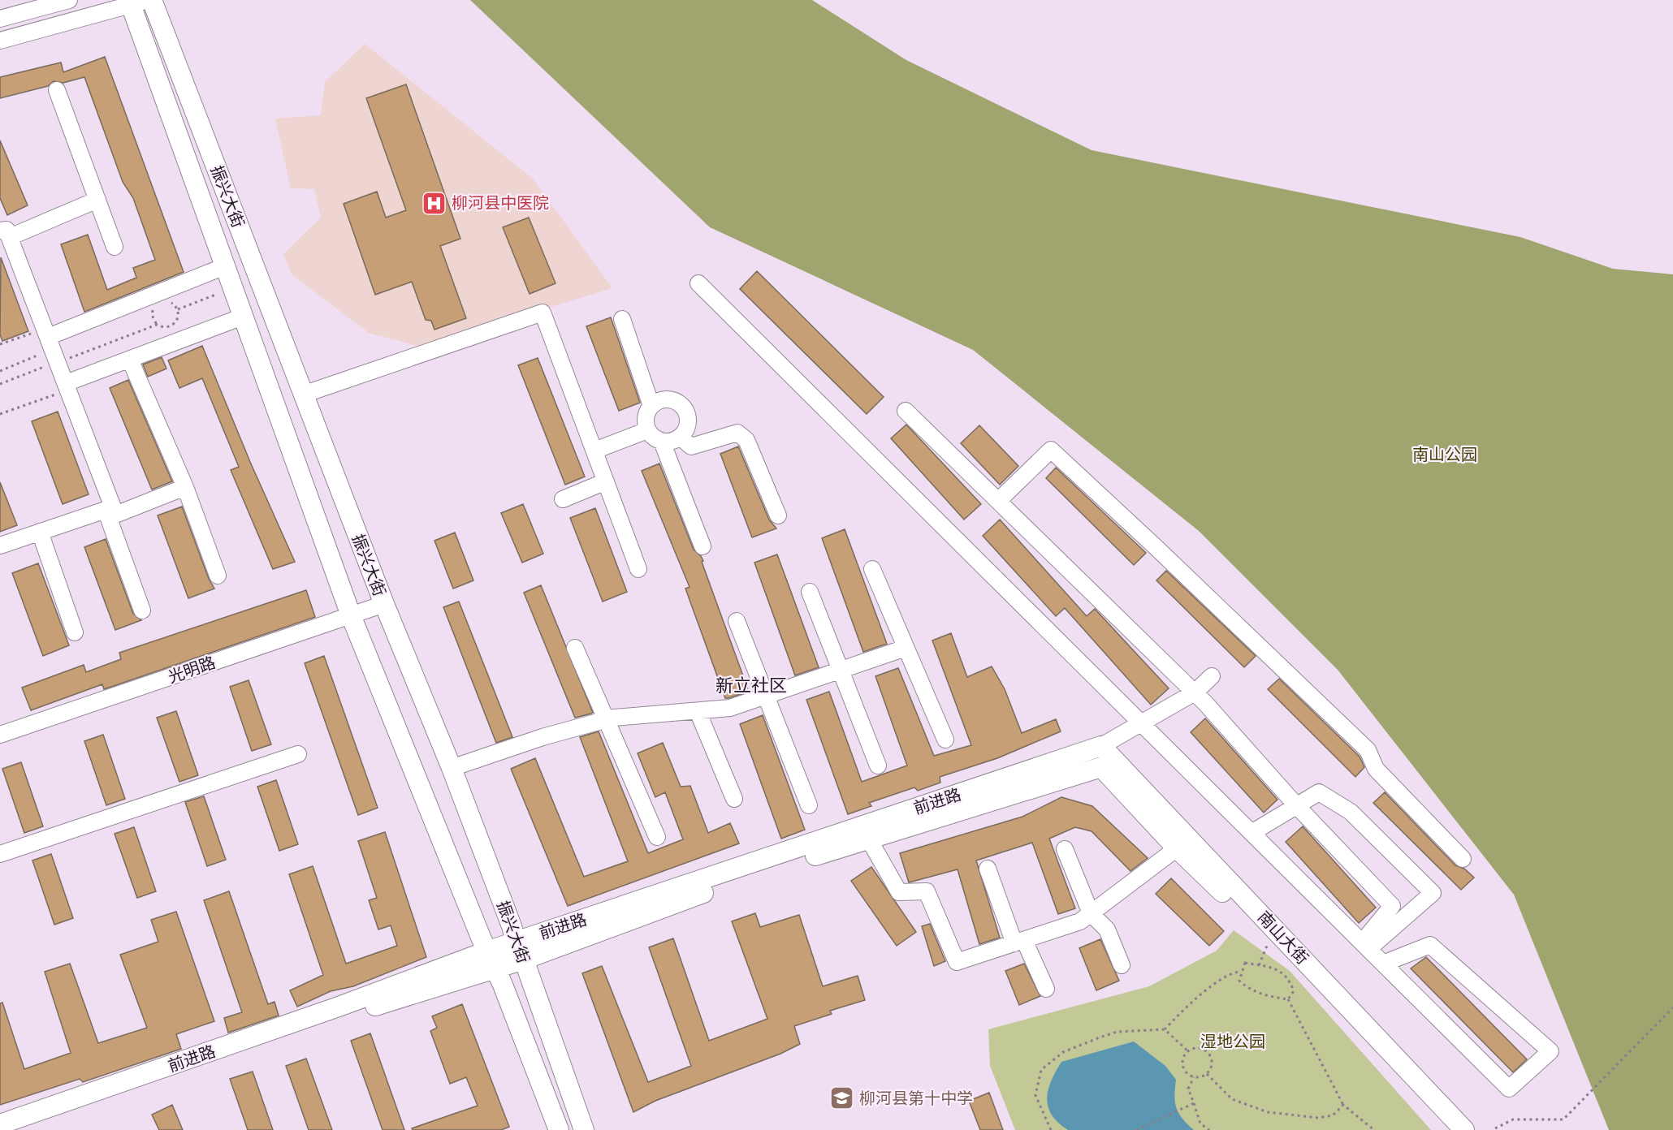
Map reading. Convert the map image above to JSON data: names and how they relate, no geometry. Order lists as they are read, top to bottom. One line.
{"streets":{"street":["振兴大街","光明路","前进路","南山大街"]},"crossings":[["振兴大街","光明路"],["振兴大街","前进路"],["前进路","南山大街"]],"districts":["新立社区"],"parks":["南山公园","湿地公园"],"places":{"hospital":["柳河县中医院"],"school or university":["柳河县第十中学"]}}
